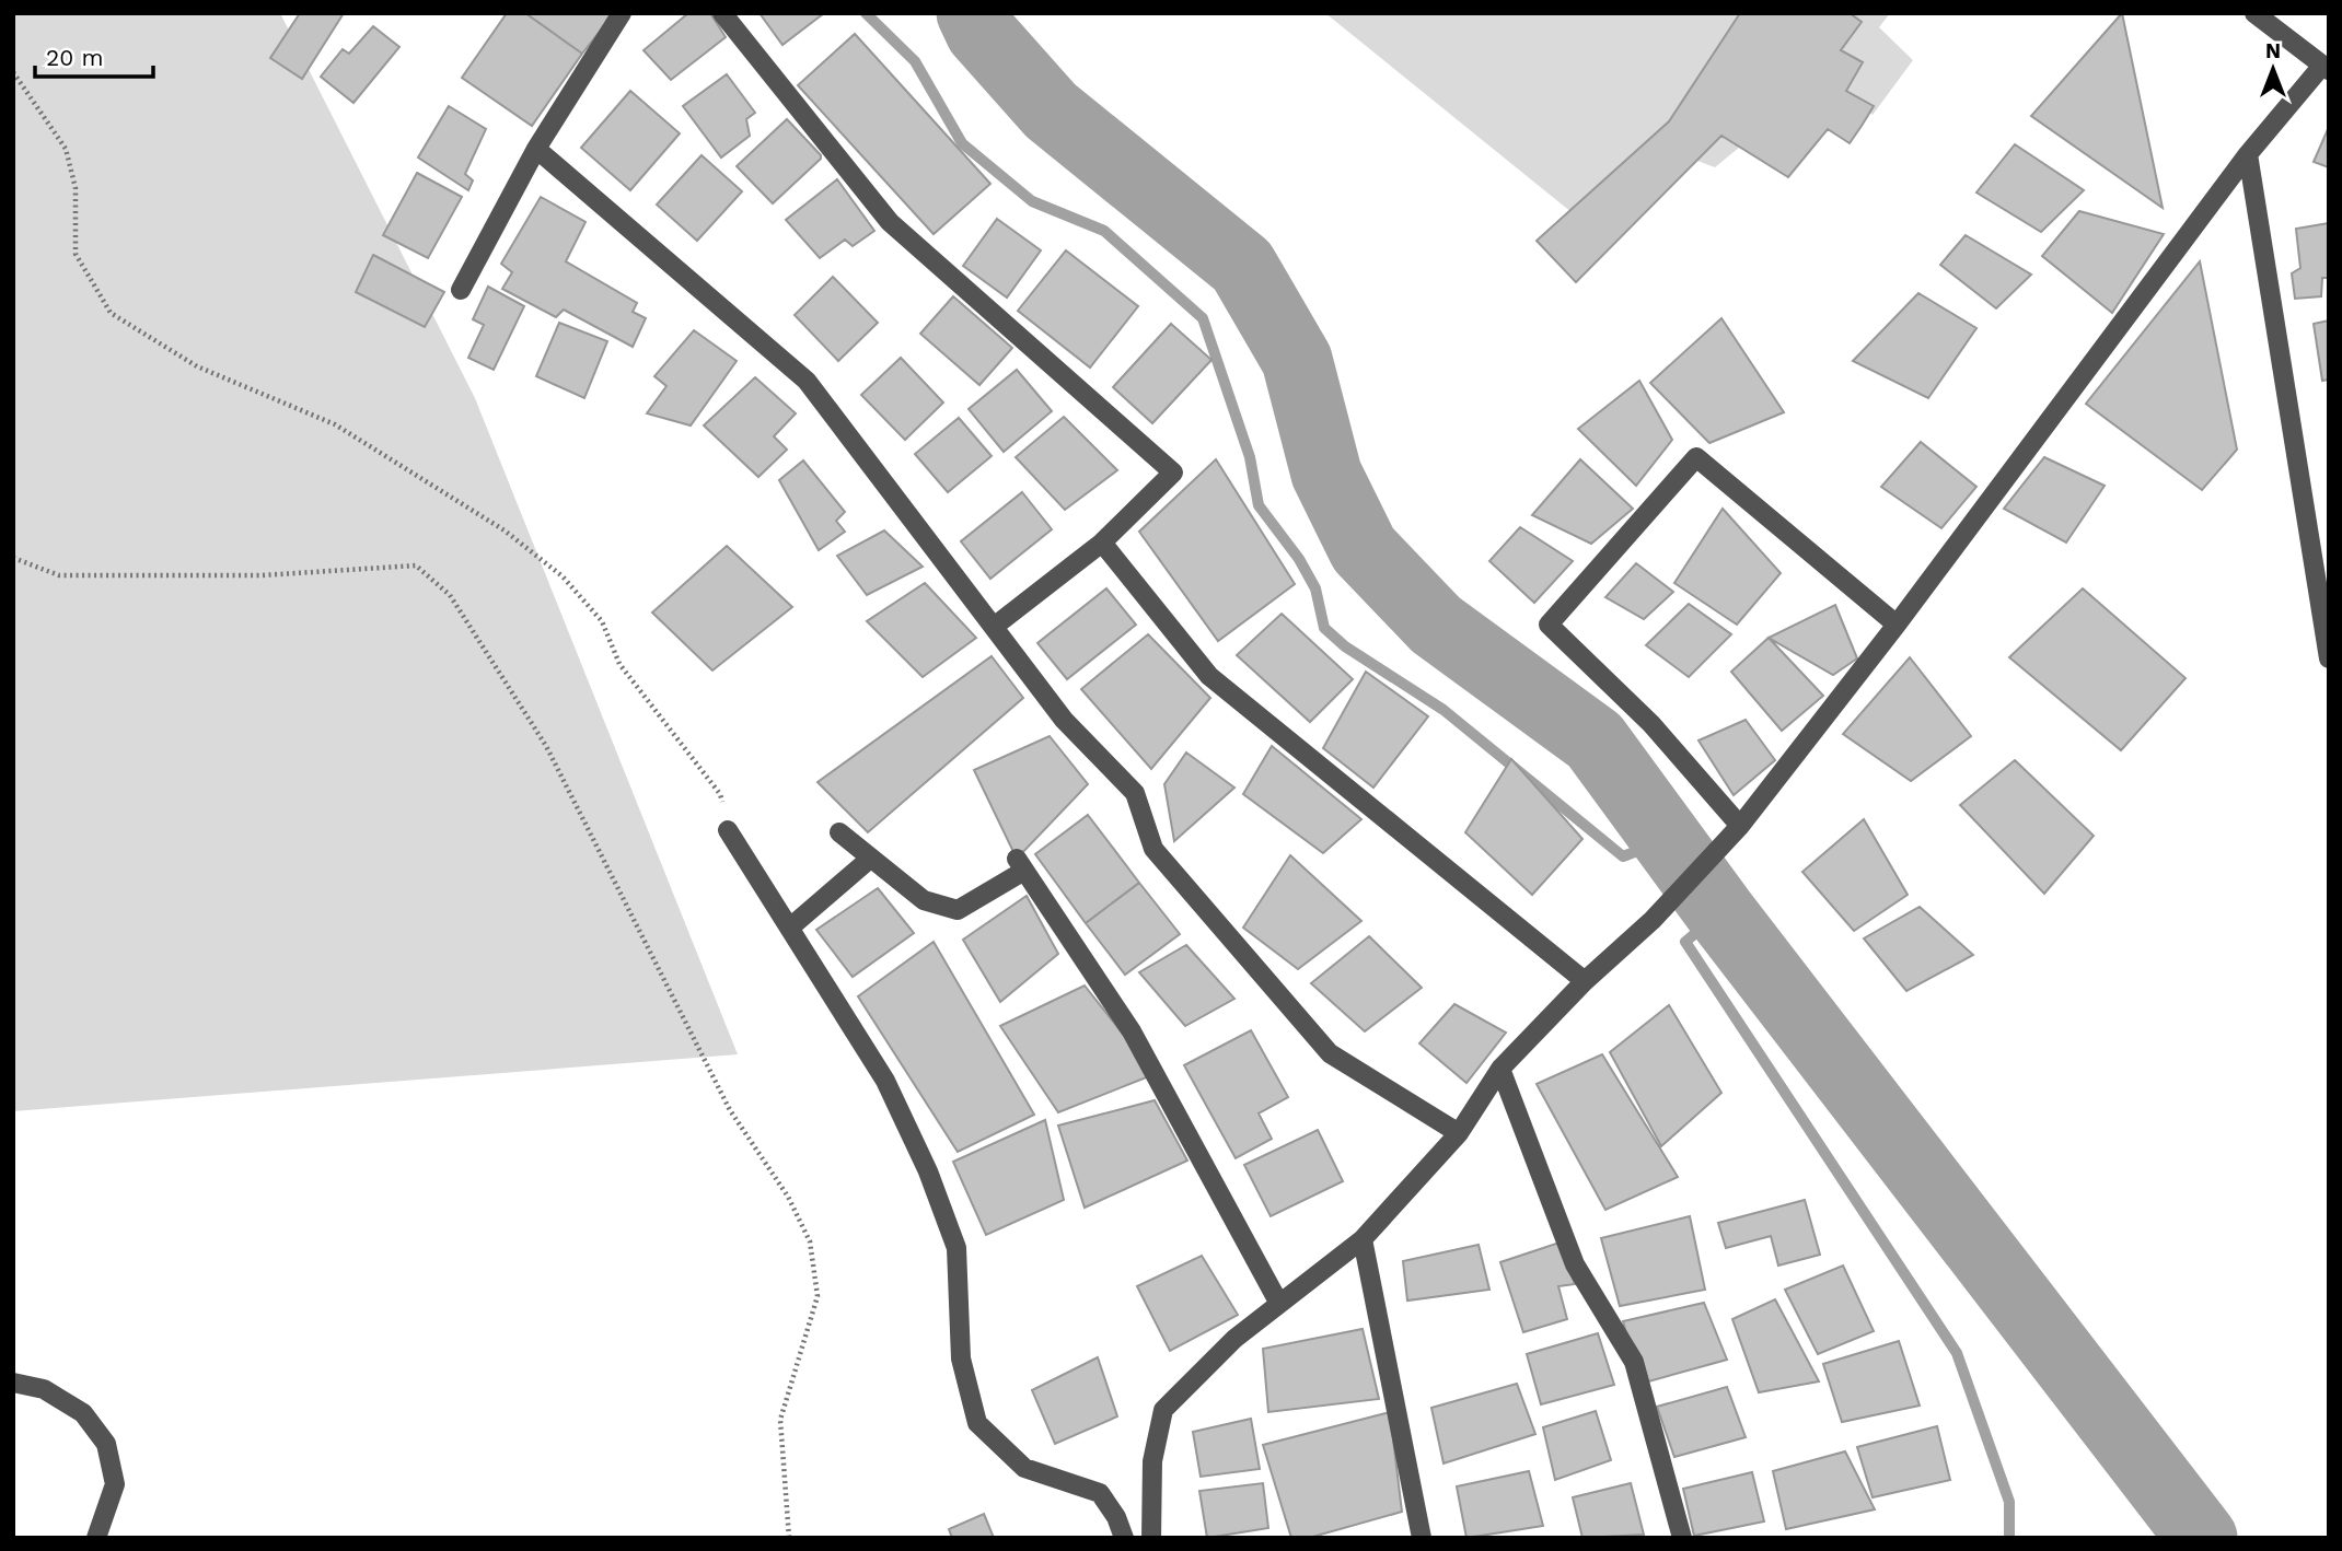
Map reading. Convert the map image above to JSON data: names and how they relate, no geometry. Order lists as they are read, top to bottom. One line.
{"scale_bar":"20 m","north":"top"}
